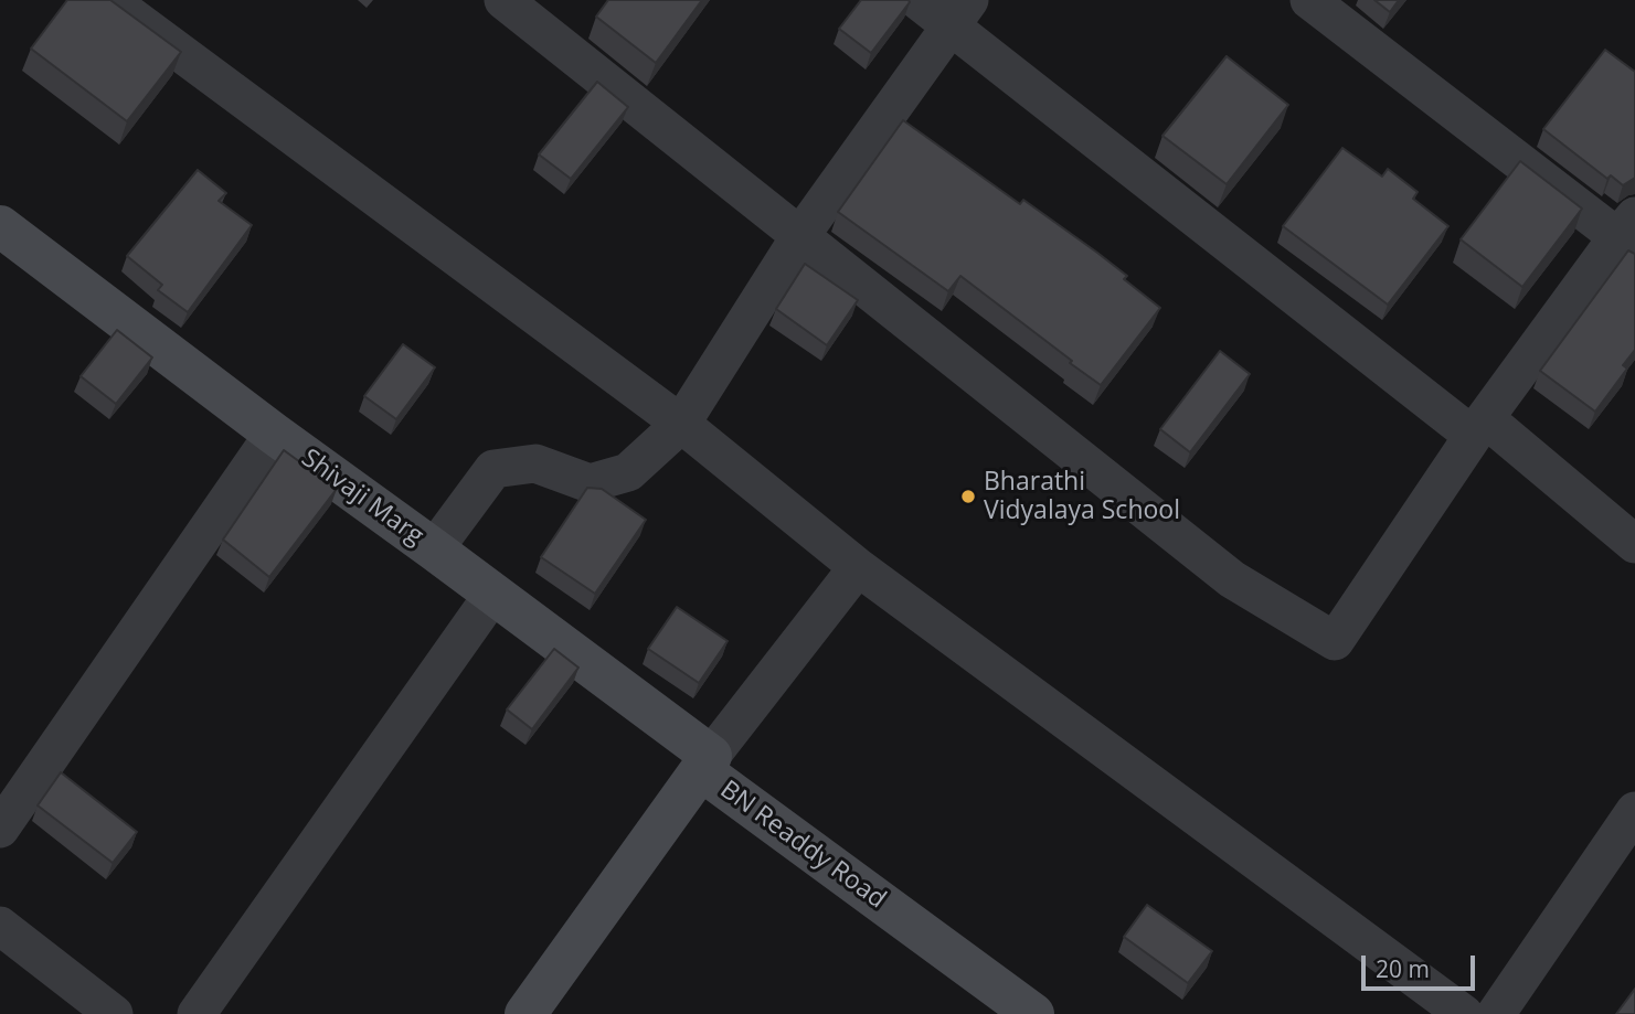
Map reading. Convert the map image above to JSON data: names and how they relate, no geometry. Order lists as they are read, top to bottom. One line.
{"streets":{"street":["Shivaji Marg","BN Readdy Road"]},"crossings":[["Shivaji Marg","BN Readdy Road"]],"places":["Bharathi Vidyalaya School"],"scale_bar":"20 m"}
